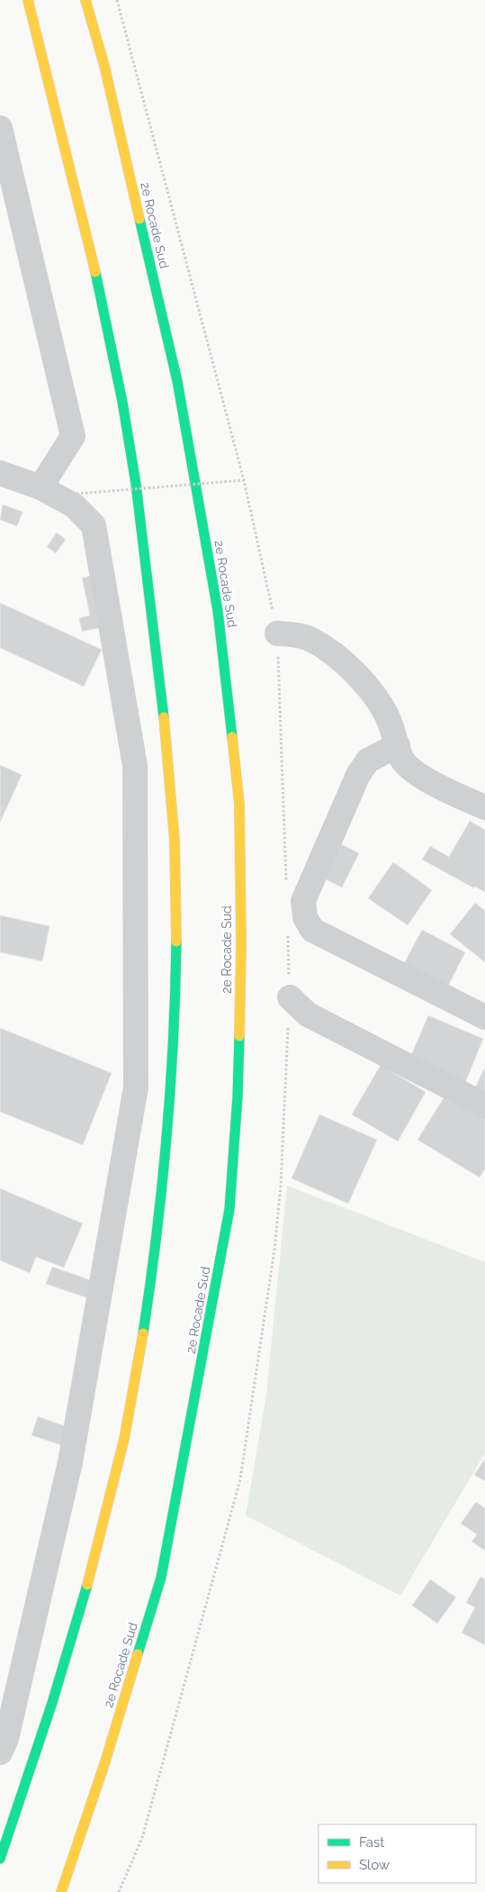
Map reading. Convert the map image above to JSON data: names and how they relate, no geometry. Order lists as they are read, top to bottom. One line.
{"streets":{"highway":["2e Rocade Sud"]},"legend":["Fast","Slow"]}
